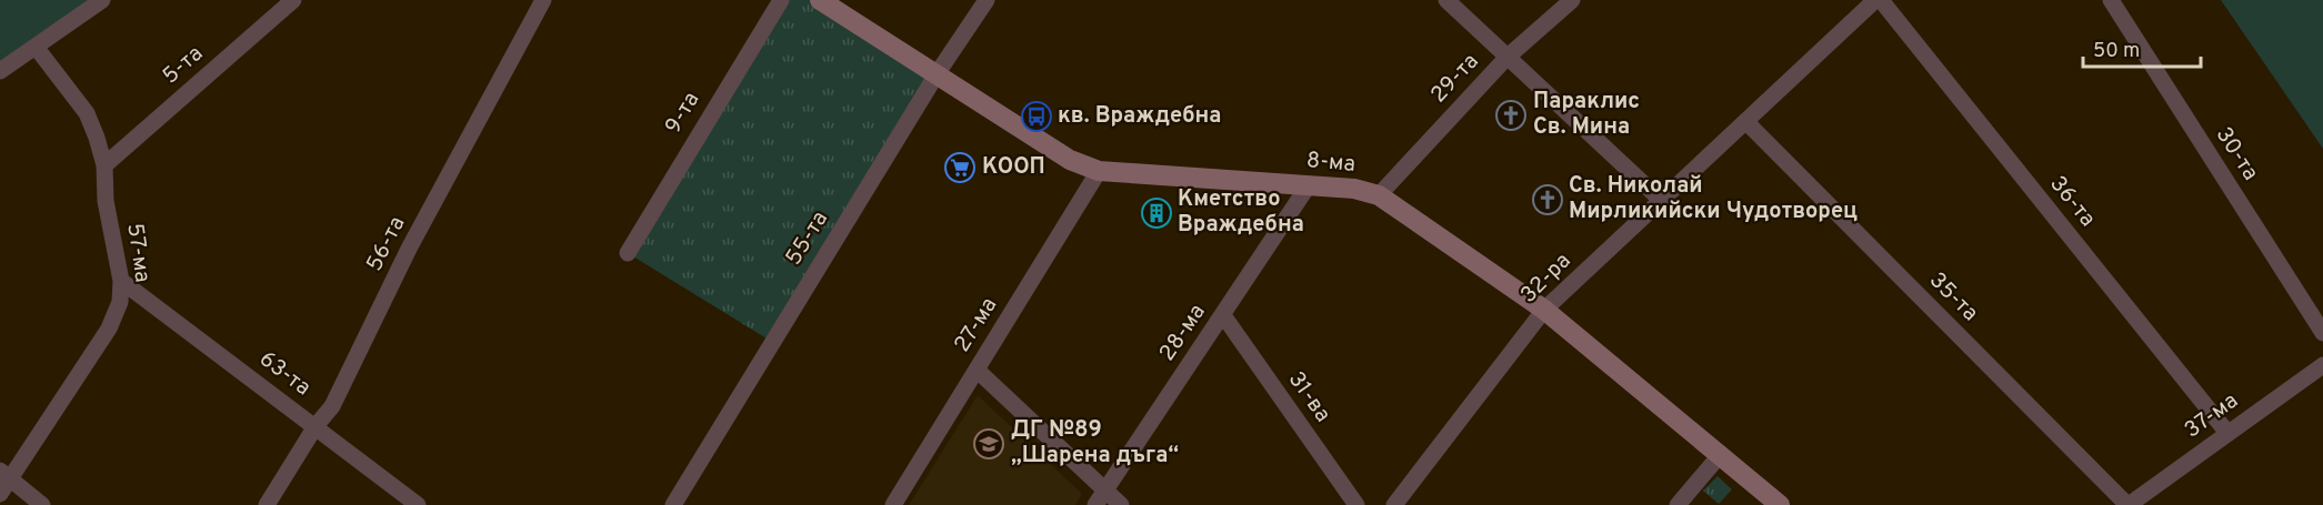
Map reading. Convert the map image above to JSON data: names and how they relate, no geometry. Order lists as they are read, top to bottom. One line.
{"streets":{"street":["5-та","29-та","9-та","30-та","8-ма","36-та","55-та","56-та","57-ма","32-ра","35-та","27-ма","28-ма","63-та","31-ва","37-ма"]},"crossings":[["5-та","57-ма"],["29-та","8-ма"],["8-ма","55-та"],["8-ма","32-ра"],["8-ма","27-ма"],["8-ма","28-ма"],["36-та","37-ма"],["56-та","63-та"],["57-ма","63-та"],["32-ра","35-та"],["35-та","37-ма"],["28-ма","31-ва"]],"places":{"church":["Параклис Св. Мина","Св. Николай Мирликийски Чудотворец"],"bus stop":["кв. Враждебна"],"supermarket":["КООП"],"building":["Кметство Враждебна"],"school or university":["ДГ №89 „Шарена дъга“"]},"scale_bar":"50 m"}
